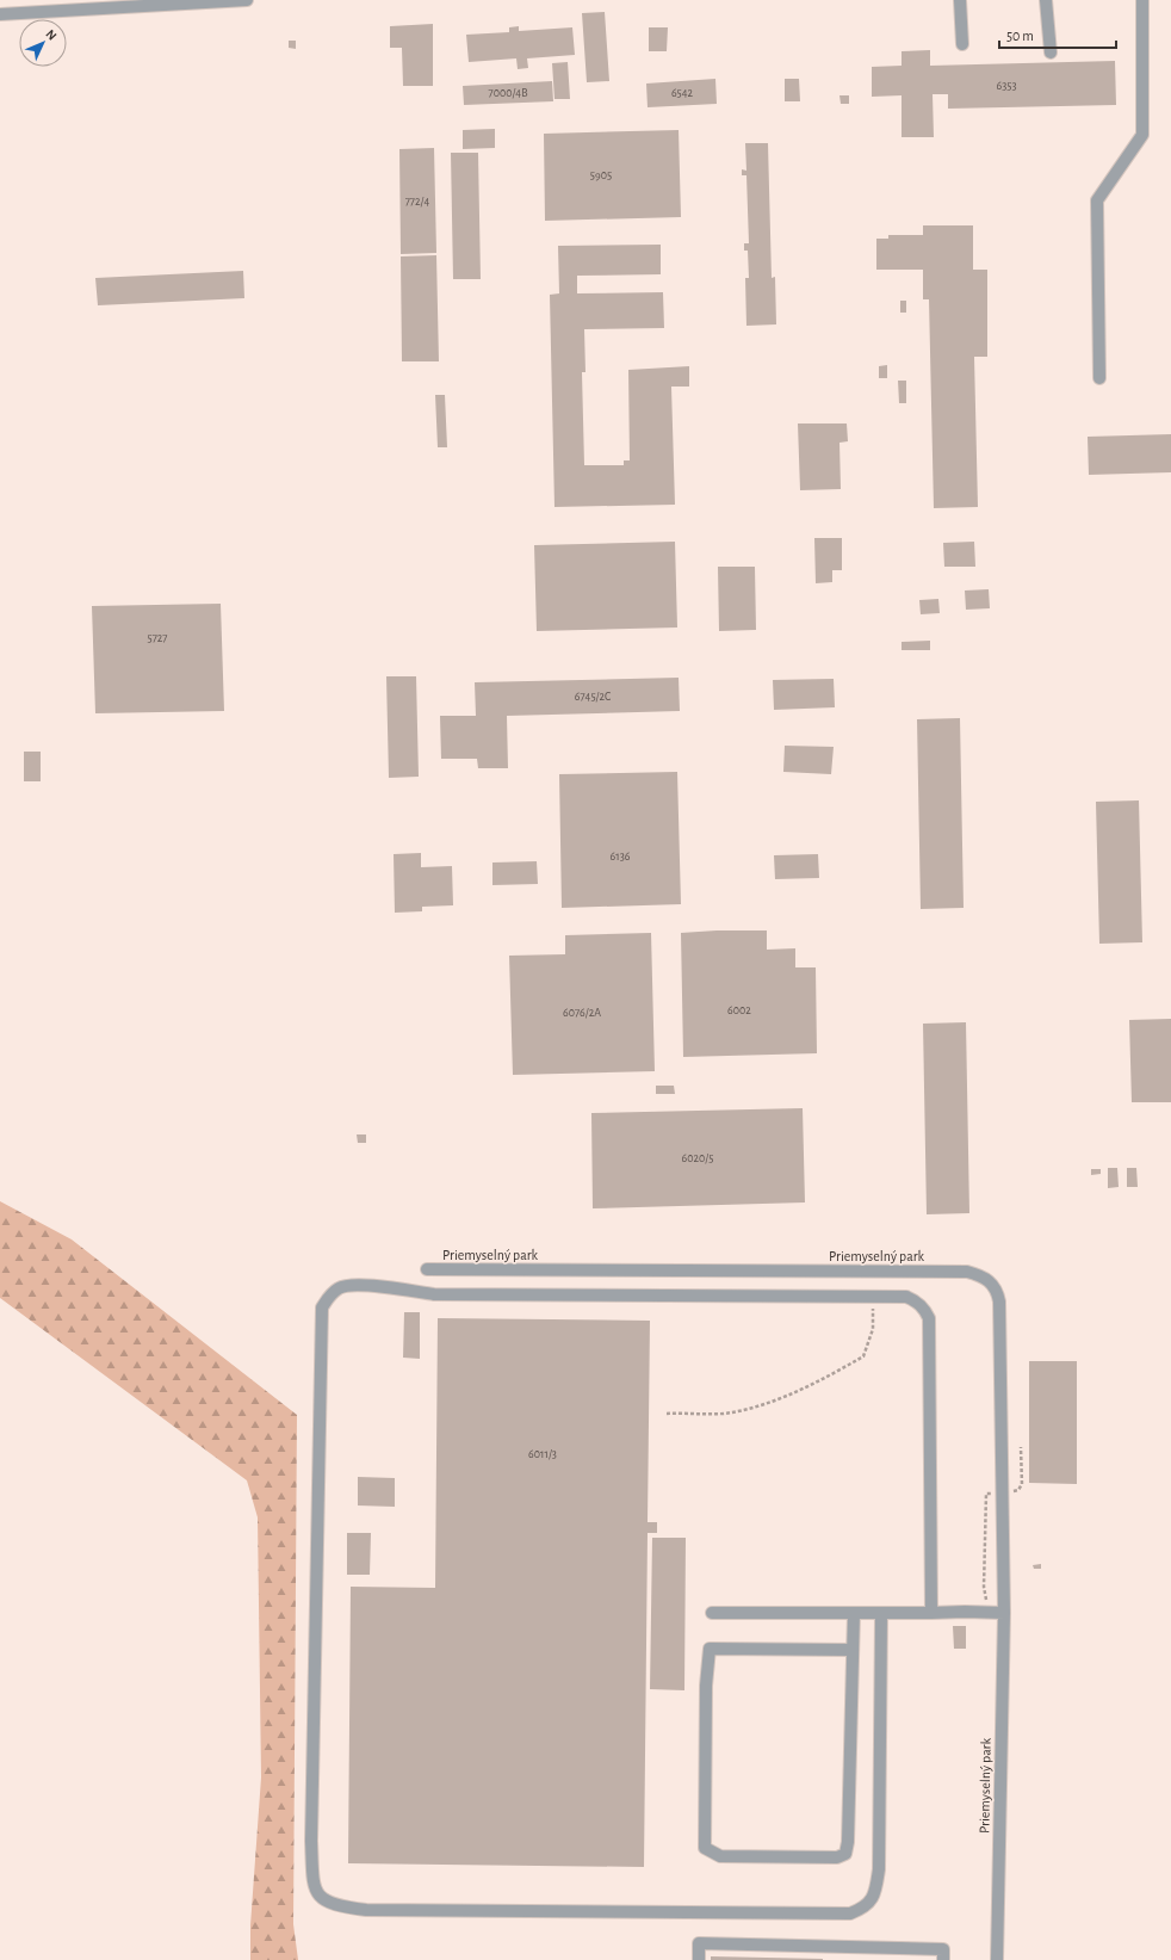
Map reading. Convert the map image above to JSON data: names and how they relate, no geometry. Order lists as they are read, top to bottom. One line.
{"streets":{"street":["Priemyselný park"]},"house_numbers":["6353","7000/4B","6542","5905","772/4","5727","6745/2C","6136","6002","6076/2A","6020/5","6011/3"],"scale_bar":"50 m","north":"top right"}
